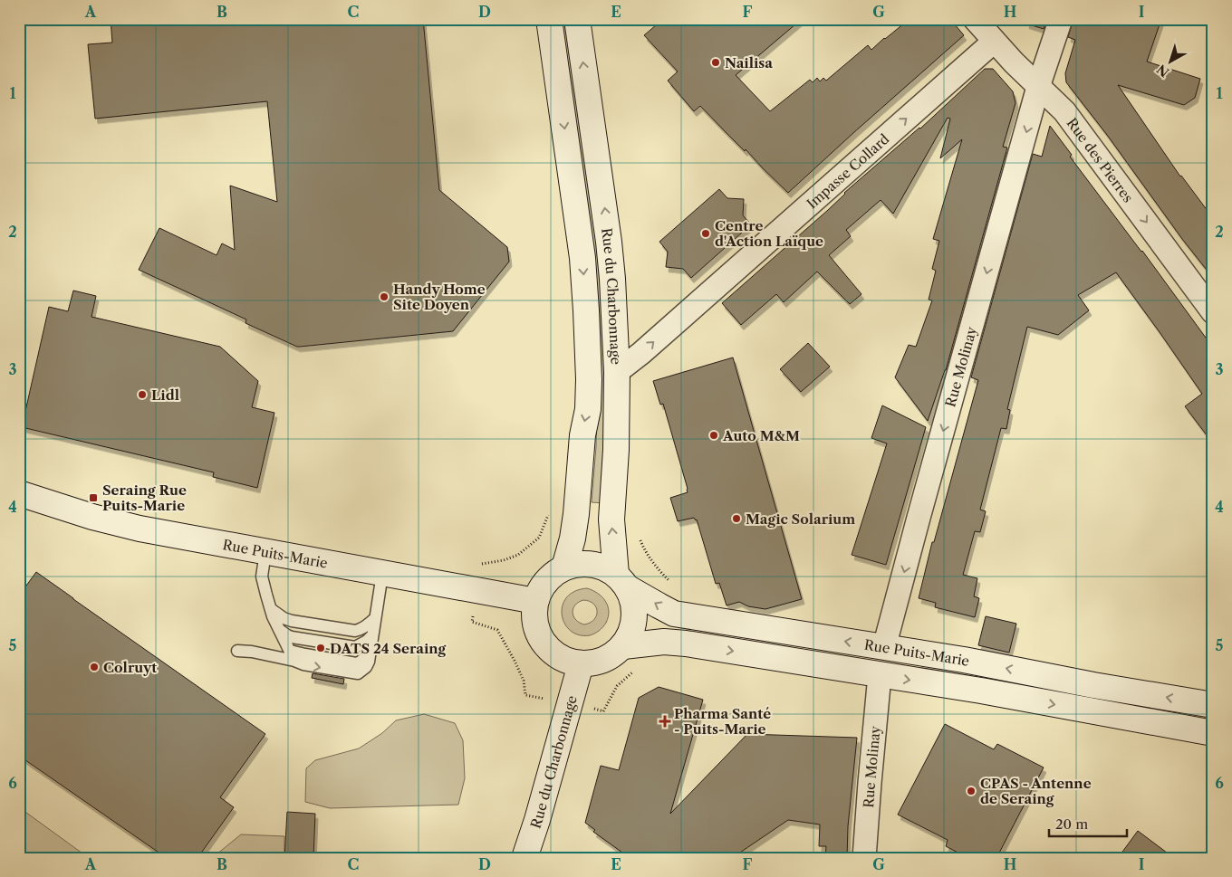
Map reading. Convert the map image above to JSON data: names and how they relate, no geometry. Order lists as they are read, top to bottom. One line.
{"streets":{"street":["Rue des Pierres","Impasse Collard","Rue du Charbonnage","Rue Molinay","Rue Puits-Marie"]},"crossings":[["Rue des Pierres","Impasse Collard"],["Rue des Pierres","Rue Molinay"],["Impasse Collard","Rue du Charbonnage"],["Rue du Charbonnage","Rue Puits-Marie"],["Rue Molinay","Rue Puits-Marie"]],"one_way":["Rue des Pierres","Impasse Collard","Rue Molinay"],"places":{"other":["Nailisa","Centre d'Action Laïque","Handy Home Site Doyen","Lidl","Auto M&M","Magic Solarium","DATS 24 Seraing","Colruyt","CPAS - Antenne de Seraing"],"transit":["Seraing Rue Puits-Marie"],"health":["Pharma Santé - Puits-Marie"]},"scale_bar":"20 m","north":"bottom left","grid":{"columns":["A","B","C","D","E","F","G","H","I"],"rows":["1","2","3","4","5","6"]}}
